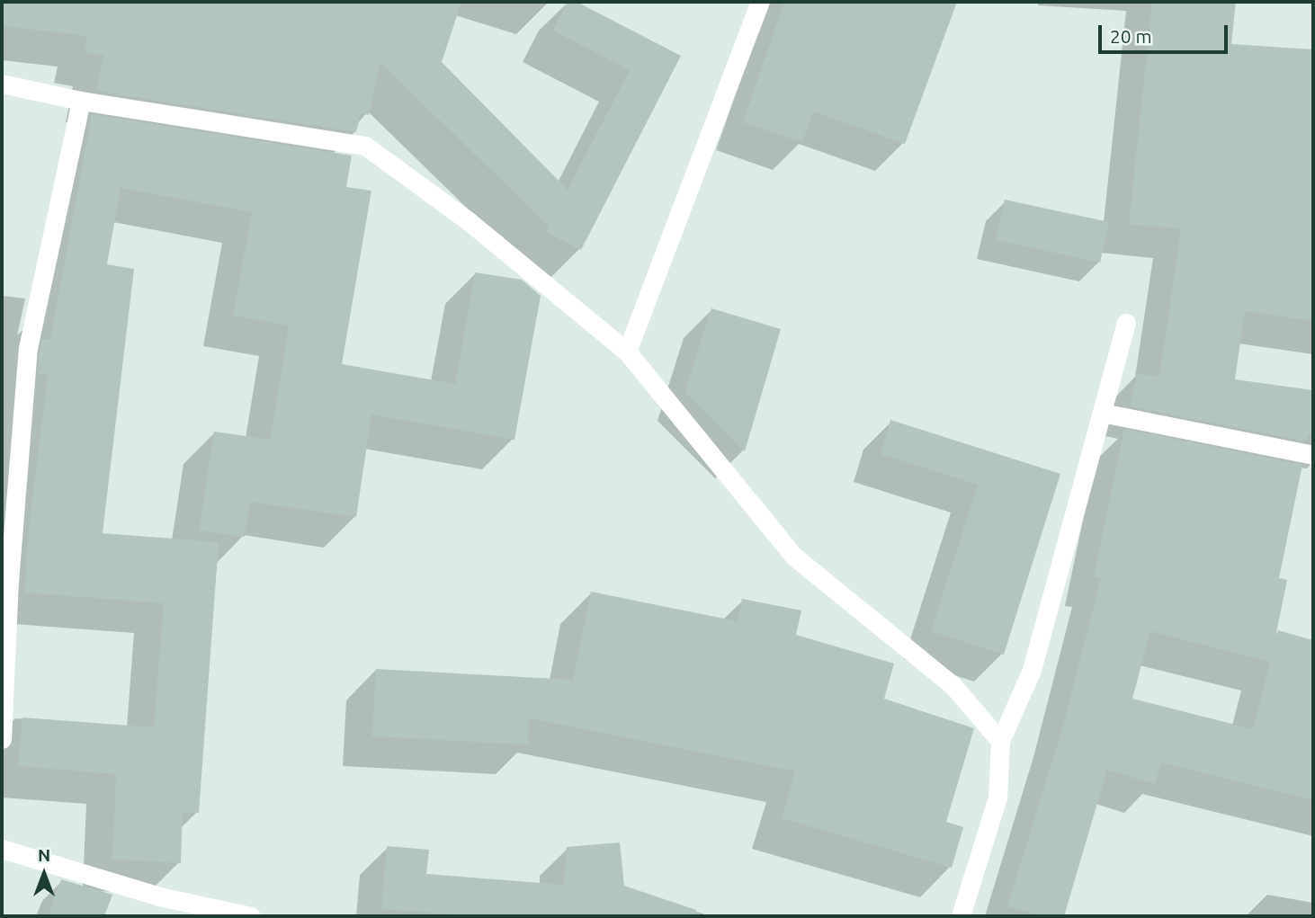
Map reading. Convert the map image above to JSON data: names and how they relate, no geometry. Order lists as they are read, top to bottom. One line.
{"scale_bar":"20 m","north":"top"}
